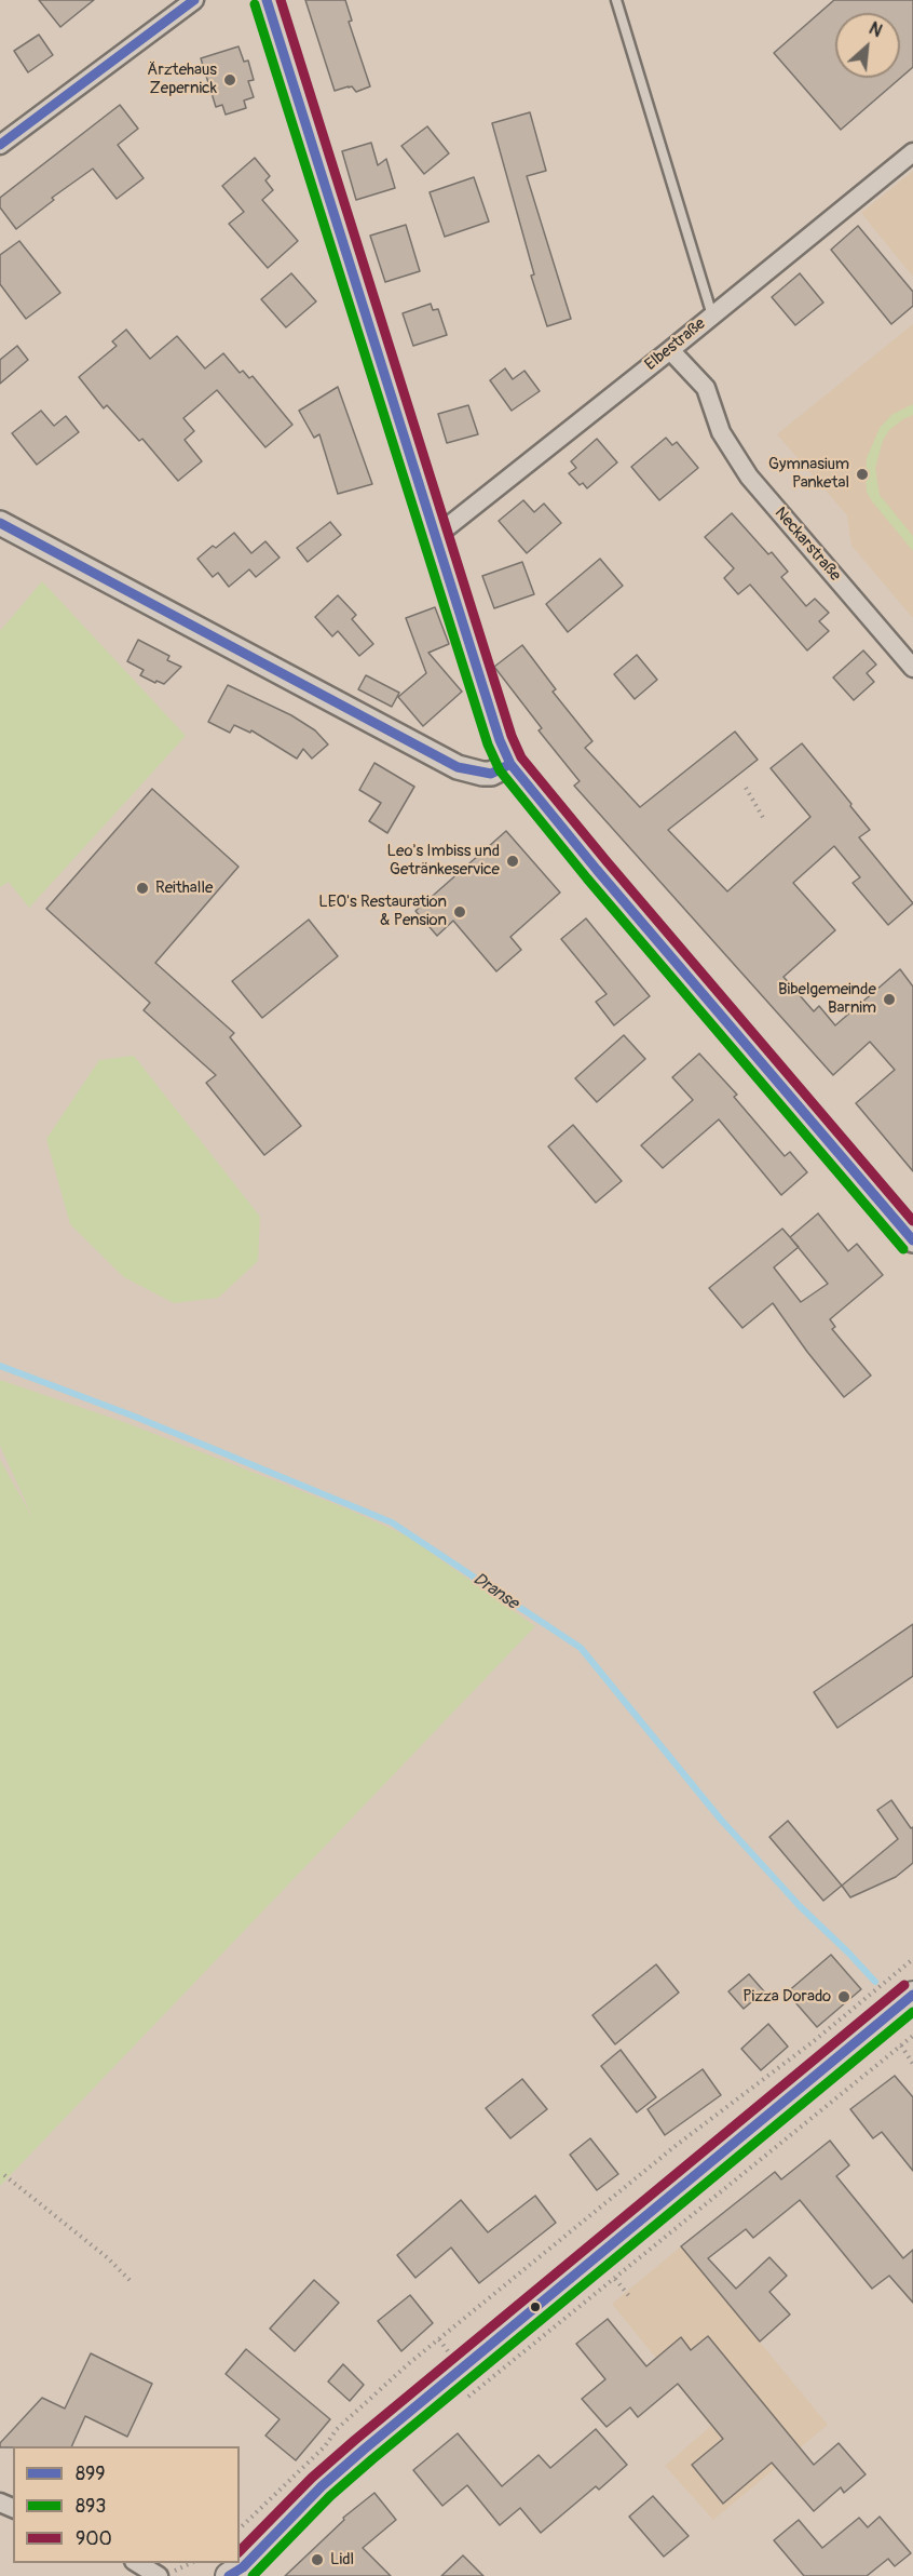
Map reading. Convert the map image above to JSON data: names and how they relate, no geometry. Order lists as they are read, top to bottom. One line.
{"streets":{"street":["Elbestraße","Neckarstraße"]},"crossings":[["Elbestraße","Neckarstraße"]],"water":["Dranse"],"places":["Ärztehaus Zepernick","Gymnasium Panketal","Leo's Imbiss und Getränkeservice","Reithalle","LEO's Restauration & Pension","Bibelgemeinde Barnim","Pizza Dorado","Lidl"],"lines":["transit line 899","transit line 900","transit line 893"],"legend":["899","893","900"],"north":"top right"}
